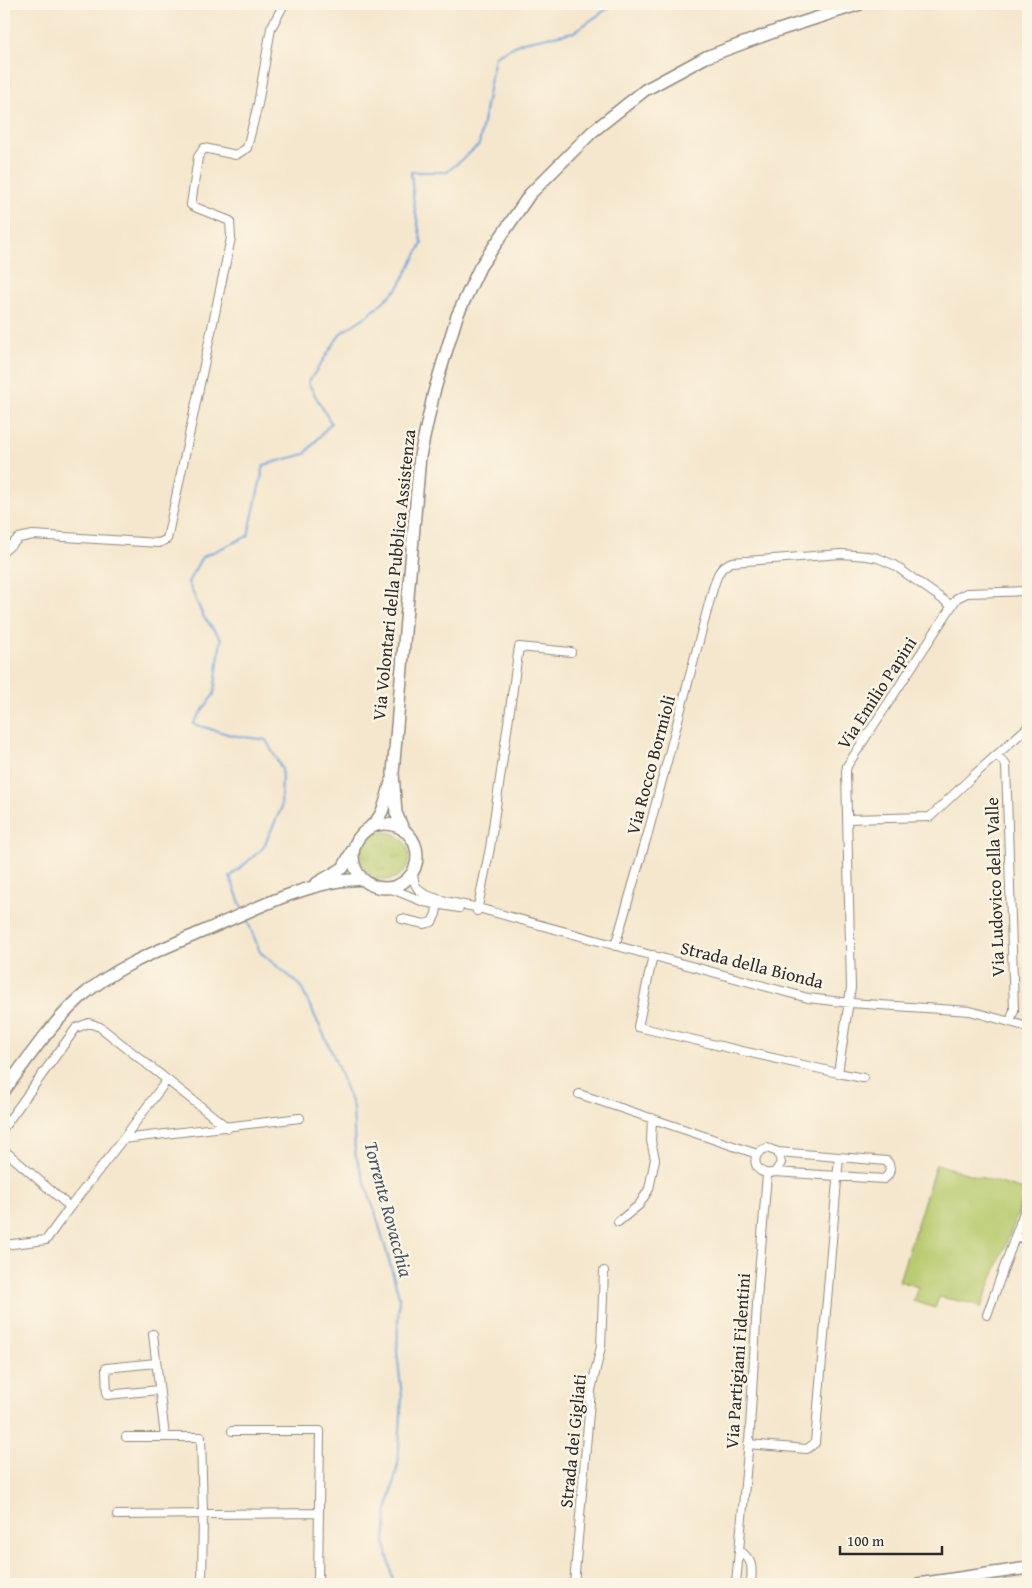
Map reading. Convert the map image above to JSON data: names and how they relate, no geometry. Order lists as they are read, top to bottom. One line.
{"streets":{"street":["Via Volontari della Pubblica Assistenza","Via Emilio Papini","Via Rocco Bormioli","Via Ludovico della Valle","Strada della Bionda","Via Partigiani Fidentini","Strada dei Gigliati"]},"crossings":[["Via Volontari della Pubblica Assistenza","Strada della Bionda"],["Via Emilio Papini","Via Rocco Bormioli"],["Via Emilio Papini","Strada della Bionda"],["Via Rocco Bormioli","Strada della Bionda"],["Via Ludovico della Valle","Strada della Bionda"]],"water":["Torrente Rovacchia"],"scale_bar":"100 m"}
